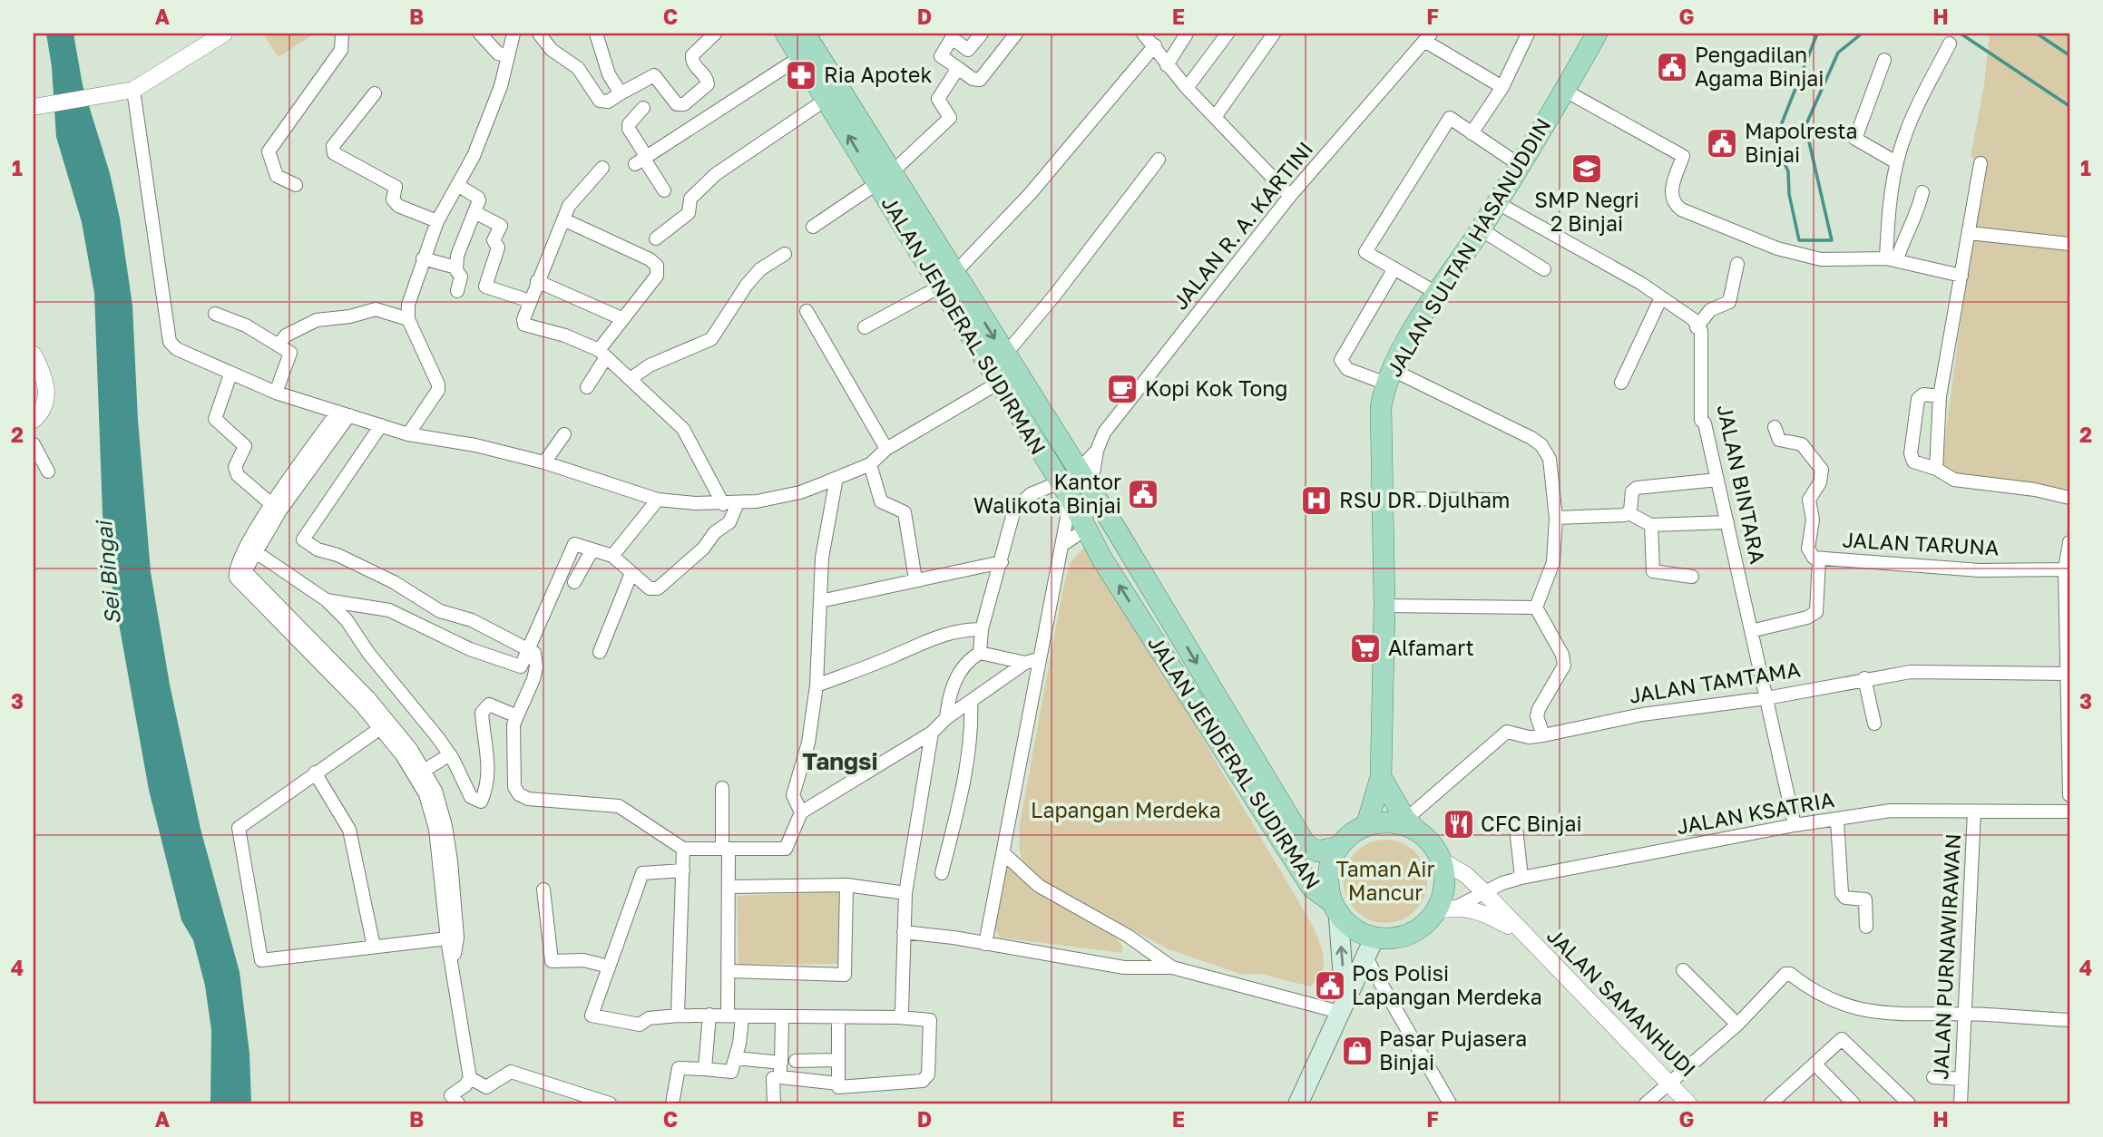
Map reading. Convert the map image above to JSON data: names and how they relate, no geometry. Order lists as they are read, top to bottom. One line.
{"streets":{"main road":["JALAN SULTAN HASANUDDIN","JALAN JENDERAL SUDIRMAN"],"street":["JALAN R. A. KARTINI","JALAN BINTARA","JALAN TARUNA","JALAN TAMTAMA","JALAN KSATRIA","JALAN PURNAWIRAWAN","JALAN SAMANHUDI"]},"crossings":[["JALAN R. A. KARTINI","JALAN JENDERAL SUDIRMAN"],["JALAN SULTAN HASANUDDIN","JALAN JENDERAL SUDIRMAN"],["JALAN SULTAN HASANUDDIN","JALAN KSATRIA"],["JALAN SULTAN HASANUDDIN","JALAN SAMANHUDI"],["JALAN JENDERAL SUDIRMAN","JALAN KSATRIA"],["JALAN JENDERAL SUDIRMAN","JALAN SAMANHUDI"],["JALAN BINTARA","JALAN TARUNA"],["JALAN BINTARA","JALAN TAMTAMA"],["JALAN BINTARA","JALAN KSATRIA"],["JALAN KSATRIA","JALAN PURNAWIRAWAN"],["JALAN KSATRIA","JALAN SAMANHUDI"]],"districts":["Tangsi"],"water":["Sei Bingai"],"parks":["Lapangan Merdeka","Taman Air Mancur"],"places":{"public building":["Pengadilan Agama Binjai","Mapolresta Binjai","Kantor Walikota Binjai","Pos Polisi Lapangan Merdeka"],"pharmacy":["Ria Apotek"],"school or university":["SMP Negri 2 Binjai"],"cafe":["Kopi Kok Tong"],"hospital":["RSU DR. Djulham"],"supermarket":["Alfamart"],"restaurant":["CFC Binjai"],"shop":["Pasar Pujasera Binjai"]},"grid":{"columns":["A","B","C","D","E","F","G","H"],"rows":["1","2","3","4"]}}
